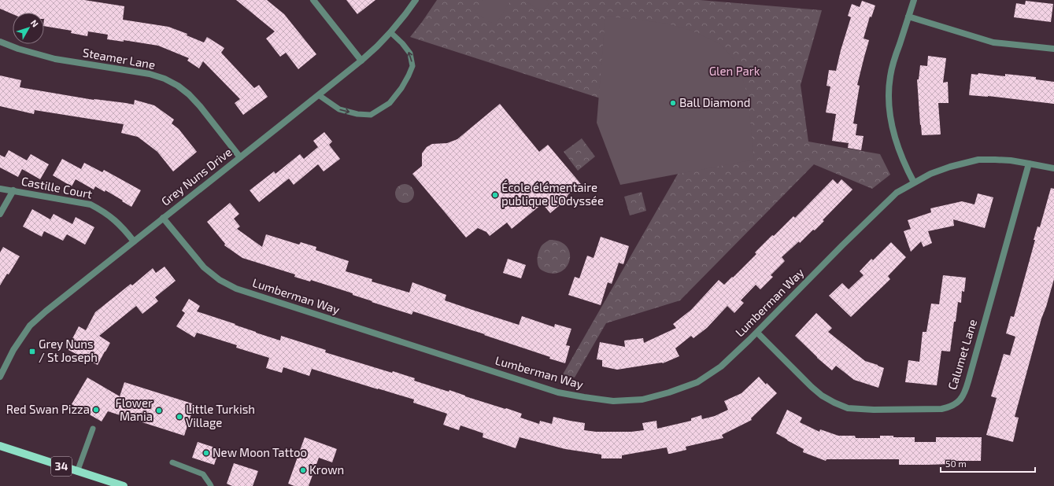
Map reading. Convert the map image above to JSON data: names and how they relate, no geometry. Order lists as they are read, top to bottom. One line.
{"streets":{"main road":["34"],"street":["Steamer Lane","Grey Nuns Drive","Castille Court","Lumberman Way","Calumet Lane"]},"crossings":[["Steamer Lane","Grey Nuns Drive"],["Grey Nuns Drive","Castille Court"],["Grey Nuns Drive","Lumberman Way"],["Lumberman Way","Calumet Lane"]],"parks":["Glen Park"],"places":{"other":["Ball Diamond","École élémentaire publique L'Odyssée","Red Swan Pizza","Flower Mania","Little Turkish Village","New Moon Tattoo","Krown"],"transit":["Grey Nuns / St Joseph"]},"scale_bar":"50 m","north":"top right"}
